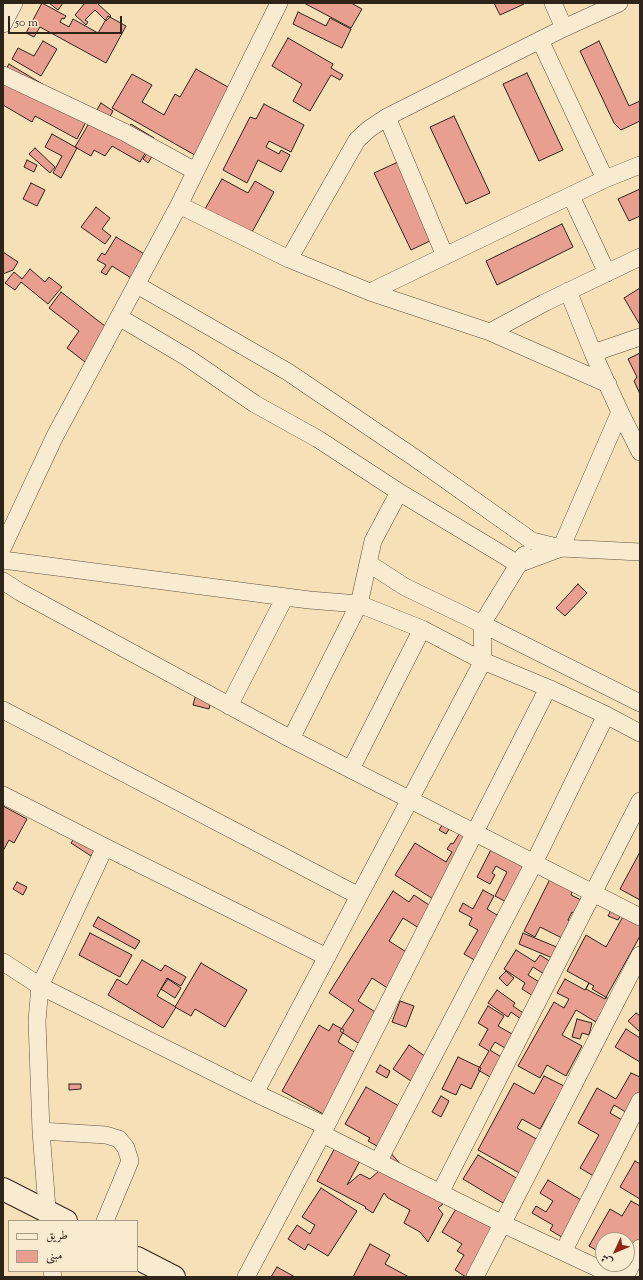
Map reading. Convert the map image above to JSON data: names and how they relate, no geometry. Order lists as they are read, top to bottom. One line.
{"legend":["طريق","مبنى"],"scale_bar":"50 m","north":"bottom left"}
